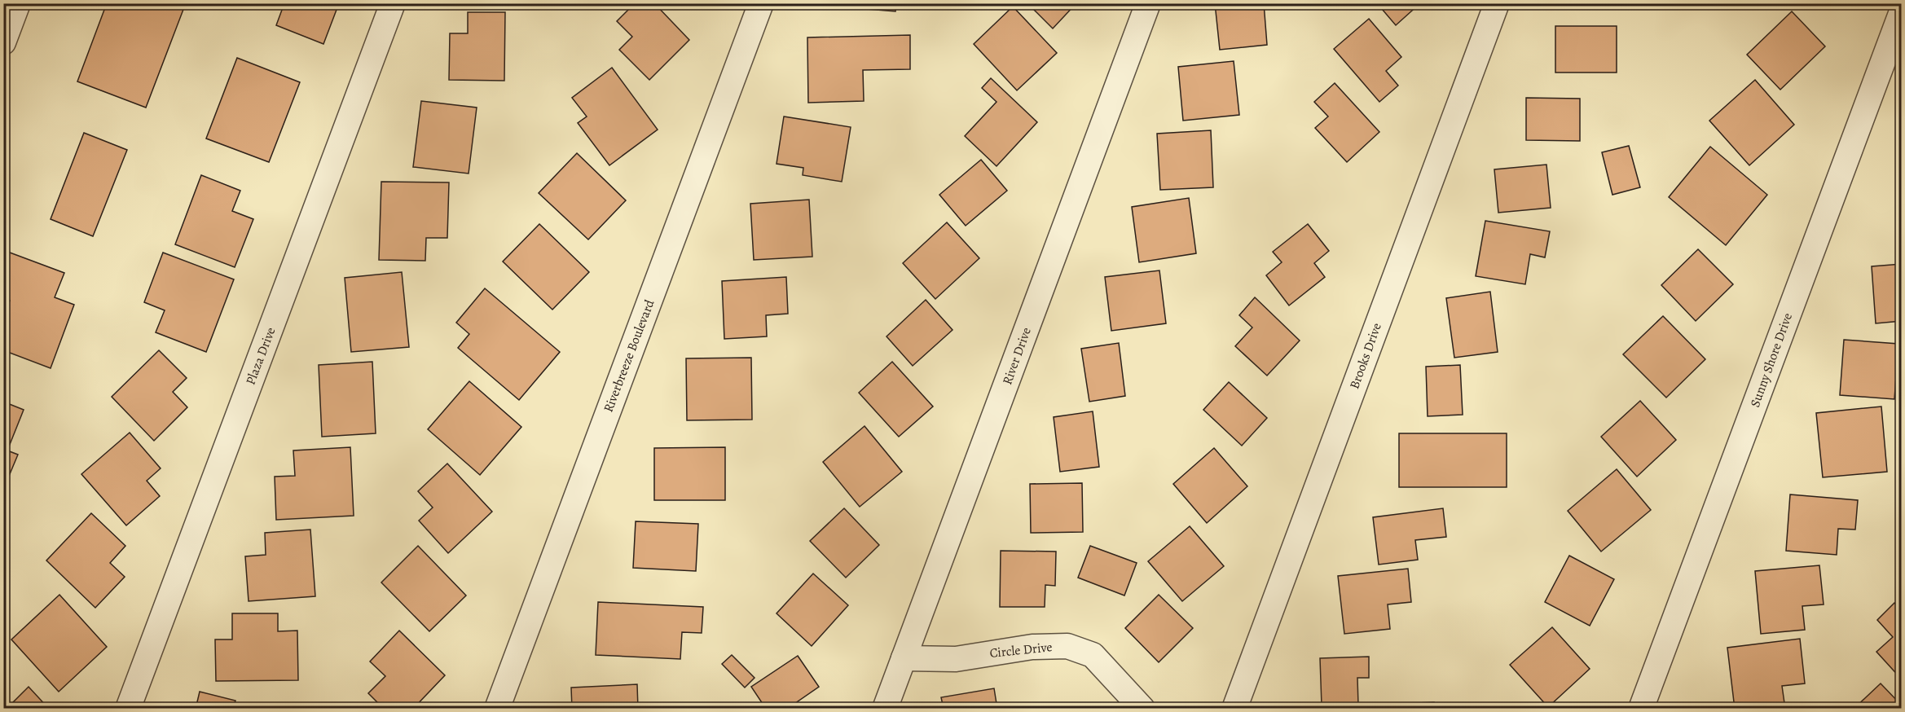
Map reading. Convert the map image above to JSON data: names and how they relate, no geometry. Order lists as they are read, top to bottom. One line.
{"streets":{"street":["Plaza Drive","Riverbreeze Boulevard","River Drive","Brooks Drive","Sunny Shore Drive","Circle Drive"]},"crossings":[["River Drive","Circle Drive"]]}
